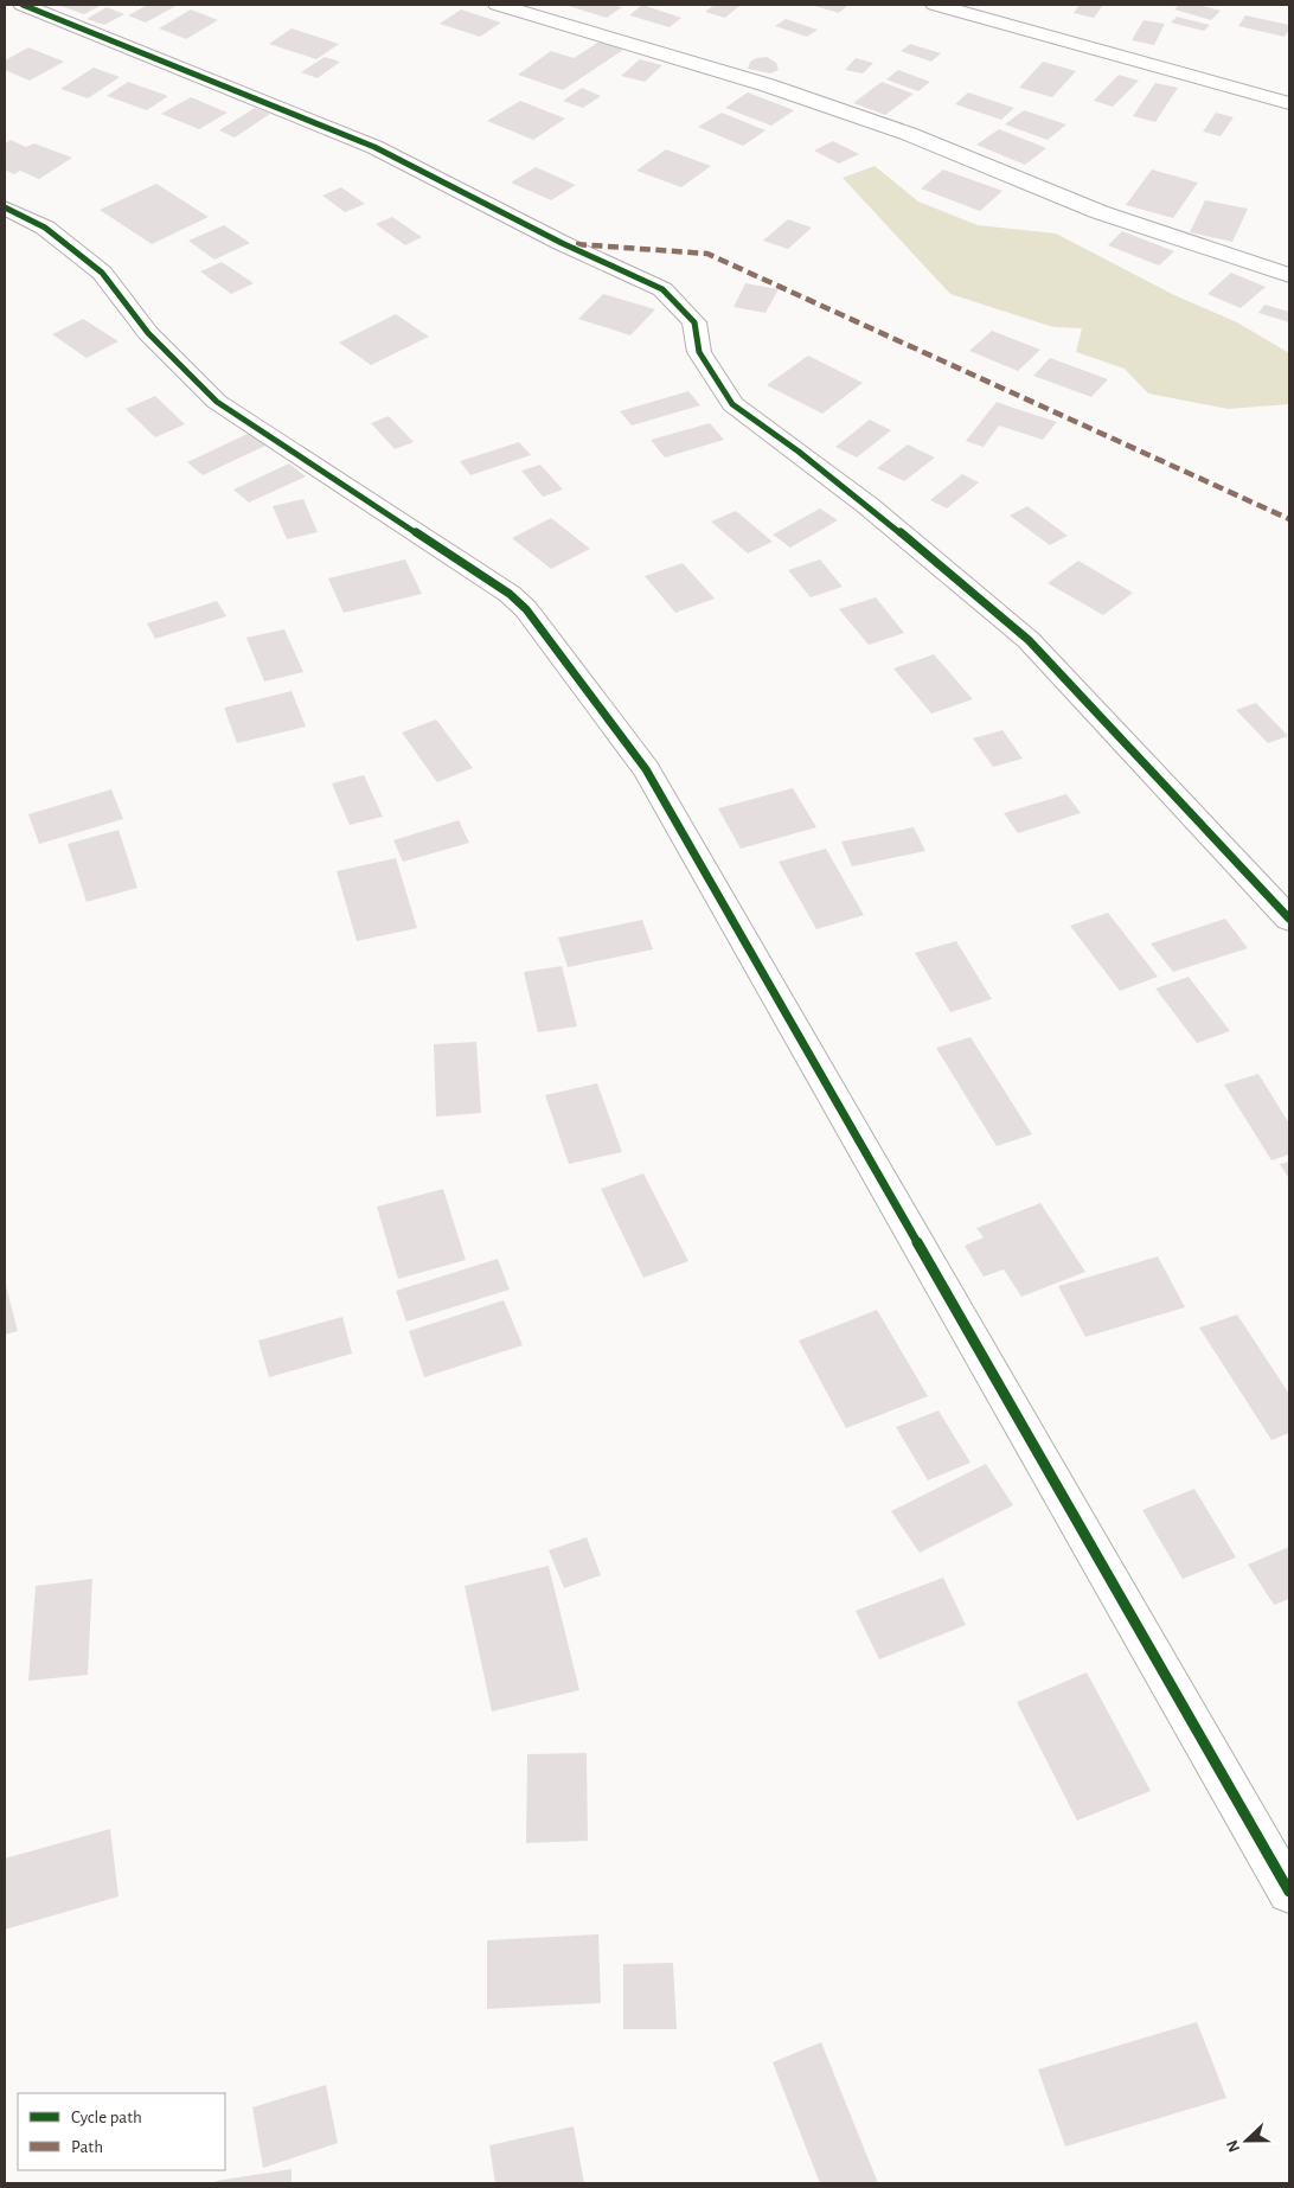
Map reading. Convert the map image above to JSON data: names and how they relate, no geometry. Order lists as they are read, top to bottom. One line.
{"legend":["Cycle path","Path"],"north":"left"}
